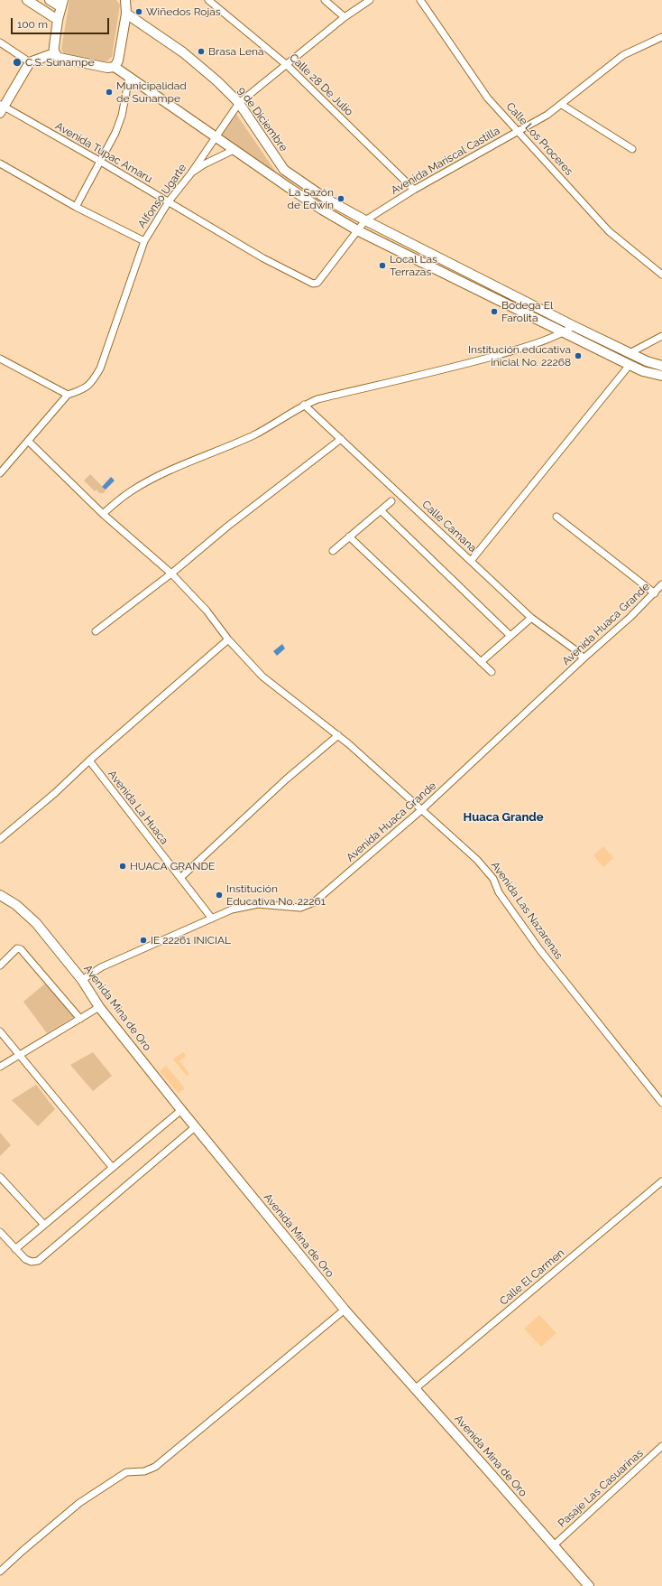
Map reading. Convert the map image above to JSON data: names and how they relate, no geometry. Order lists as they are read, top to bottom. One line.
{"streets":{"main road":["9 de Diciembre","Avenida Mina de Oro"],"street":["Calle 28 De Julio","Calle Los Proceres","Avenida Tupac Amaru","Avenida Mariscal Castilla","Alfonso Ugarte","Calle Camana","Avenida Huaca Grande","Avenida La Huaca","Avenida Las Nazarenas","Calle El Carmen","Pasaje Las Casuarinas"]},"crossings":[["Calle 28 De Julio","Avenida Mariscal Castilla"],["Calle 28 De Julio","Alfonso Ugarte"],["9 de Diciembre","Avenida Mariscal Castilla"],["9 de Diciembre","Alfonso Ugarte"],["Calle Los Proceres","Avenida Mariscal Castilla"],["Avenida Tupac Amaru","Alfonso Ugarte"],["Alfonso Ugarte","Avenida Las Nazarenas"],["Calle Camana","Avenida Huaca Grande"],["Avenida Huaca Grande","Avenida La Huaca"],["Avenida Huaca Grande","Avenida Las Nazarenas"],["Avenida Huaca Grande","Avenida Mina de Oro"],["Avenida Mina de Oro","Calle El Carmen"],["Avenida Mina de Oro","Pasaje Las Casuarinas"]],"districts":["Huaca Grande"],"places":["Wiñedos Rojas","Brasa Lena","C.S. Sunampe","Municipalidad de Sunampe","La Sazón de Edwin","Local Las Terrazas","Bodega El Farolita","Institución educativa inicial No. 22268","HUACA GRANDE","Institución Educativa No. 22261","IE 22261 INICIAL"],"scale_bar":"100 m"}
